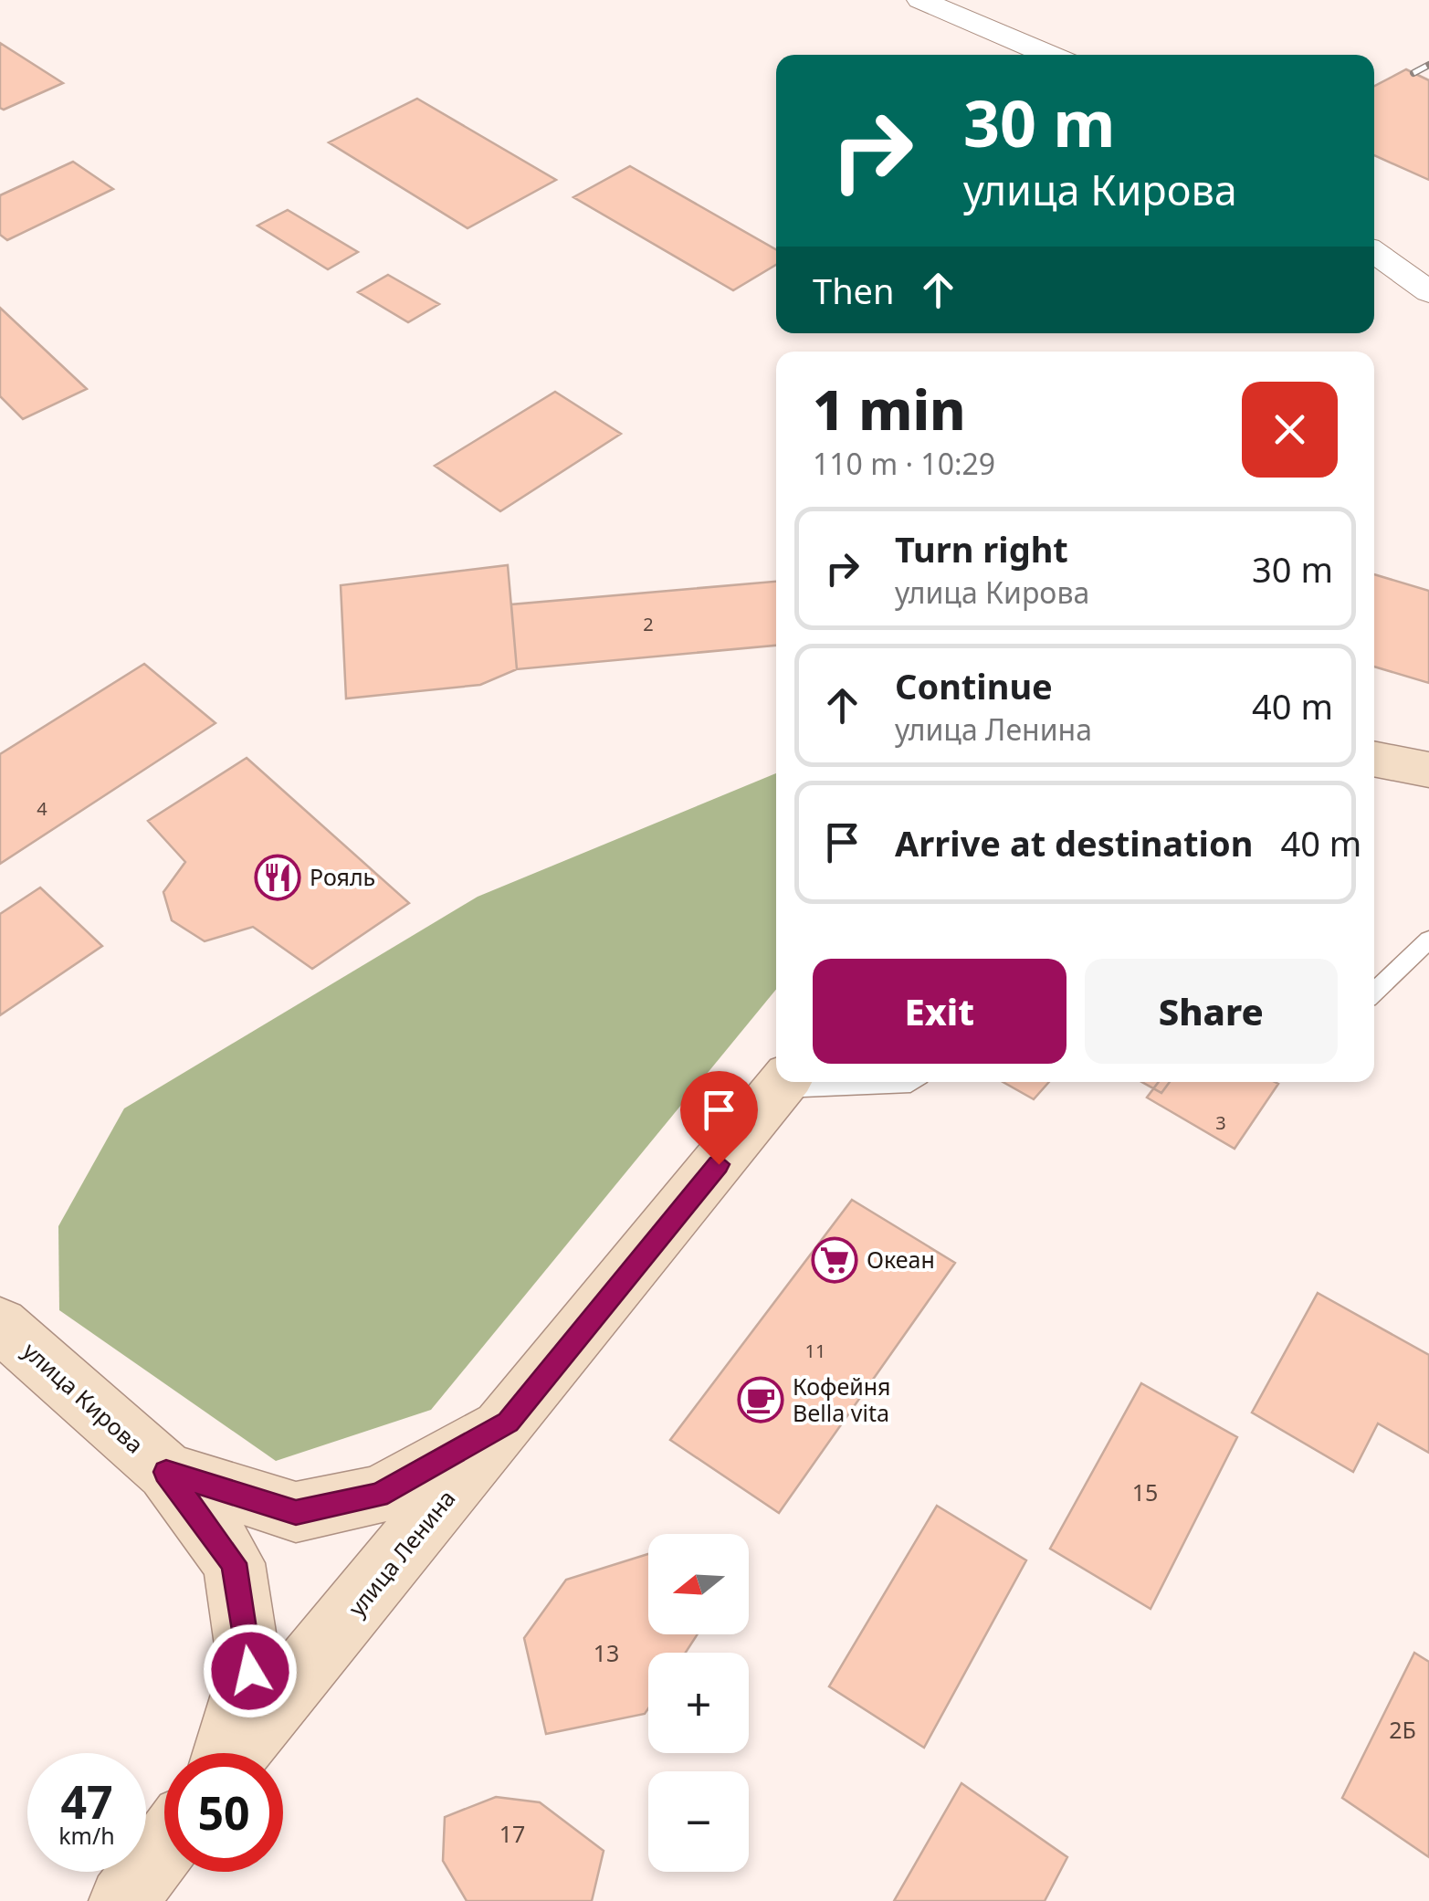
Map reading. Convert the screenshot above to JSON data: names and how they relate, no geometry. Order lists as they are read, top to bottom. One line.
{"streets":{"main road":["улица Кирова","улица Ленина"]},"crossings":[["улица Кирова","улица Ленина"]],"places":{"restaurant":["Рояль"],"supermarket":["Океан"],"cafe":["Кофейня Bella vita"]},"house_numbers":["2","4","3","11","15","13","2Б","17"],"north":"left","page":{"turn":["30 m","улица Кирова"],"then":"Then","heading":["1 min","110 m · 10:29"],"list":[{"name":"Turn right","note":"улица Кирова","value":"30 m"},{"name":"Continue","note":"улица Ленина","value":"40 m"},{"name":"Arrive at destination","value":"40 m"}],"buttons":["Exit","Share"],"map_buttons":["+","−"],"speed":"47 km/h","limit":"50"}}
